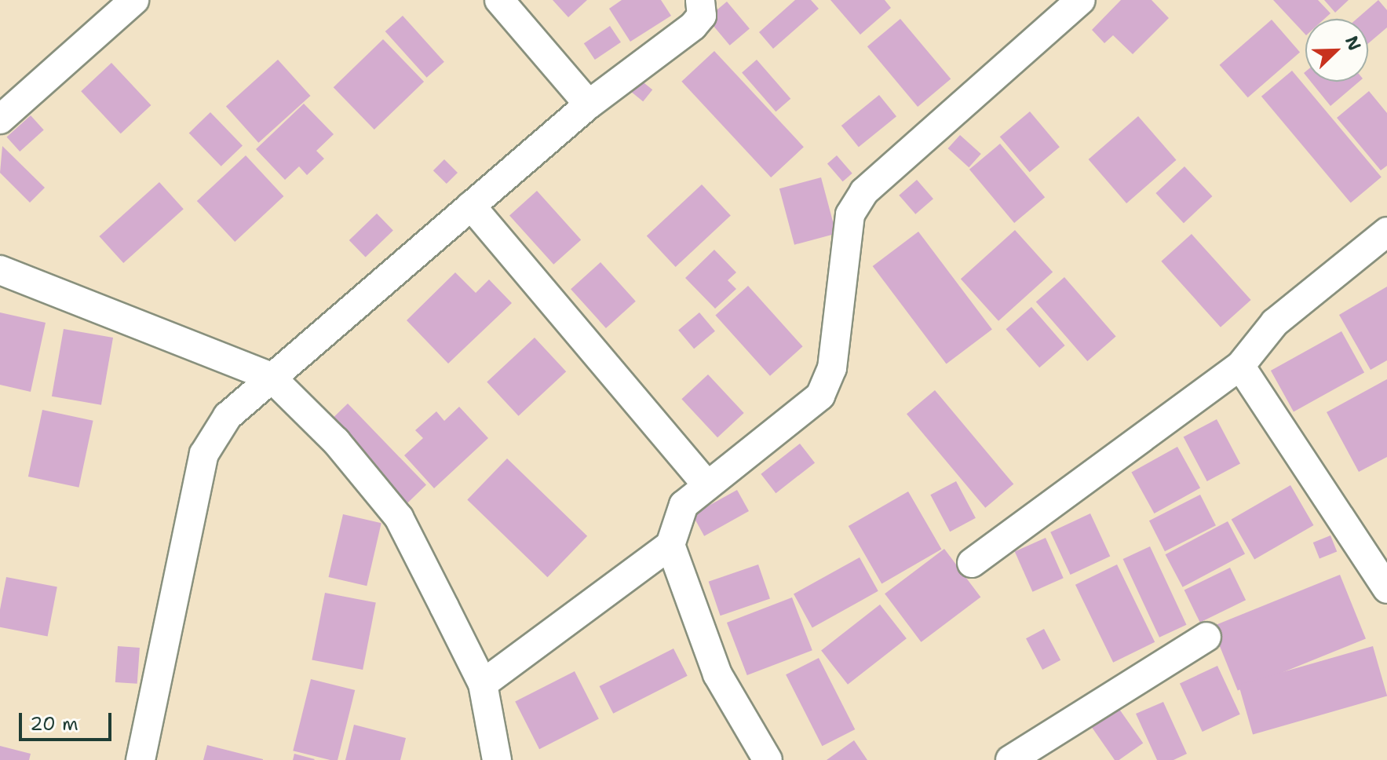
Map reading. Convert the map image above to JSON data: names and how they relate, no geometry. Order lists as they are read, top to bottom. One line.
{"scale_bar":"20 m","north":"top right"}
